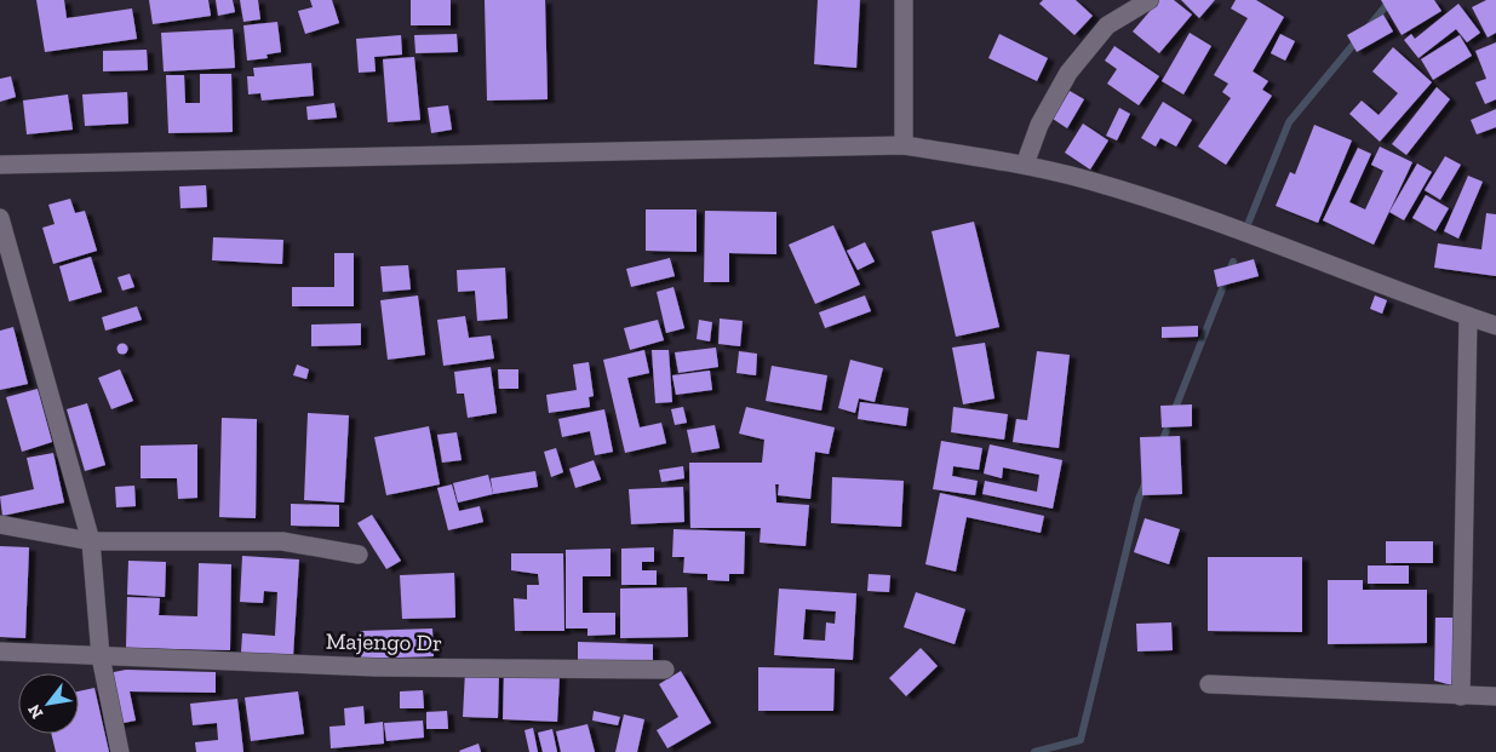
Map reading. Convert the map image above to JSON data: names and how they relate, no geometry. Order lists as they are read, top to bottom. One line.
{"streets":{"street":["Majengo Dr"]},"north":"bottom left"}
